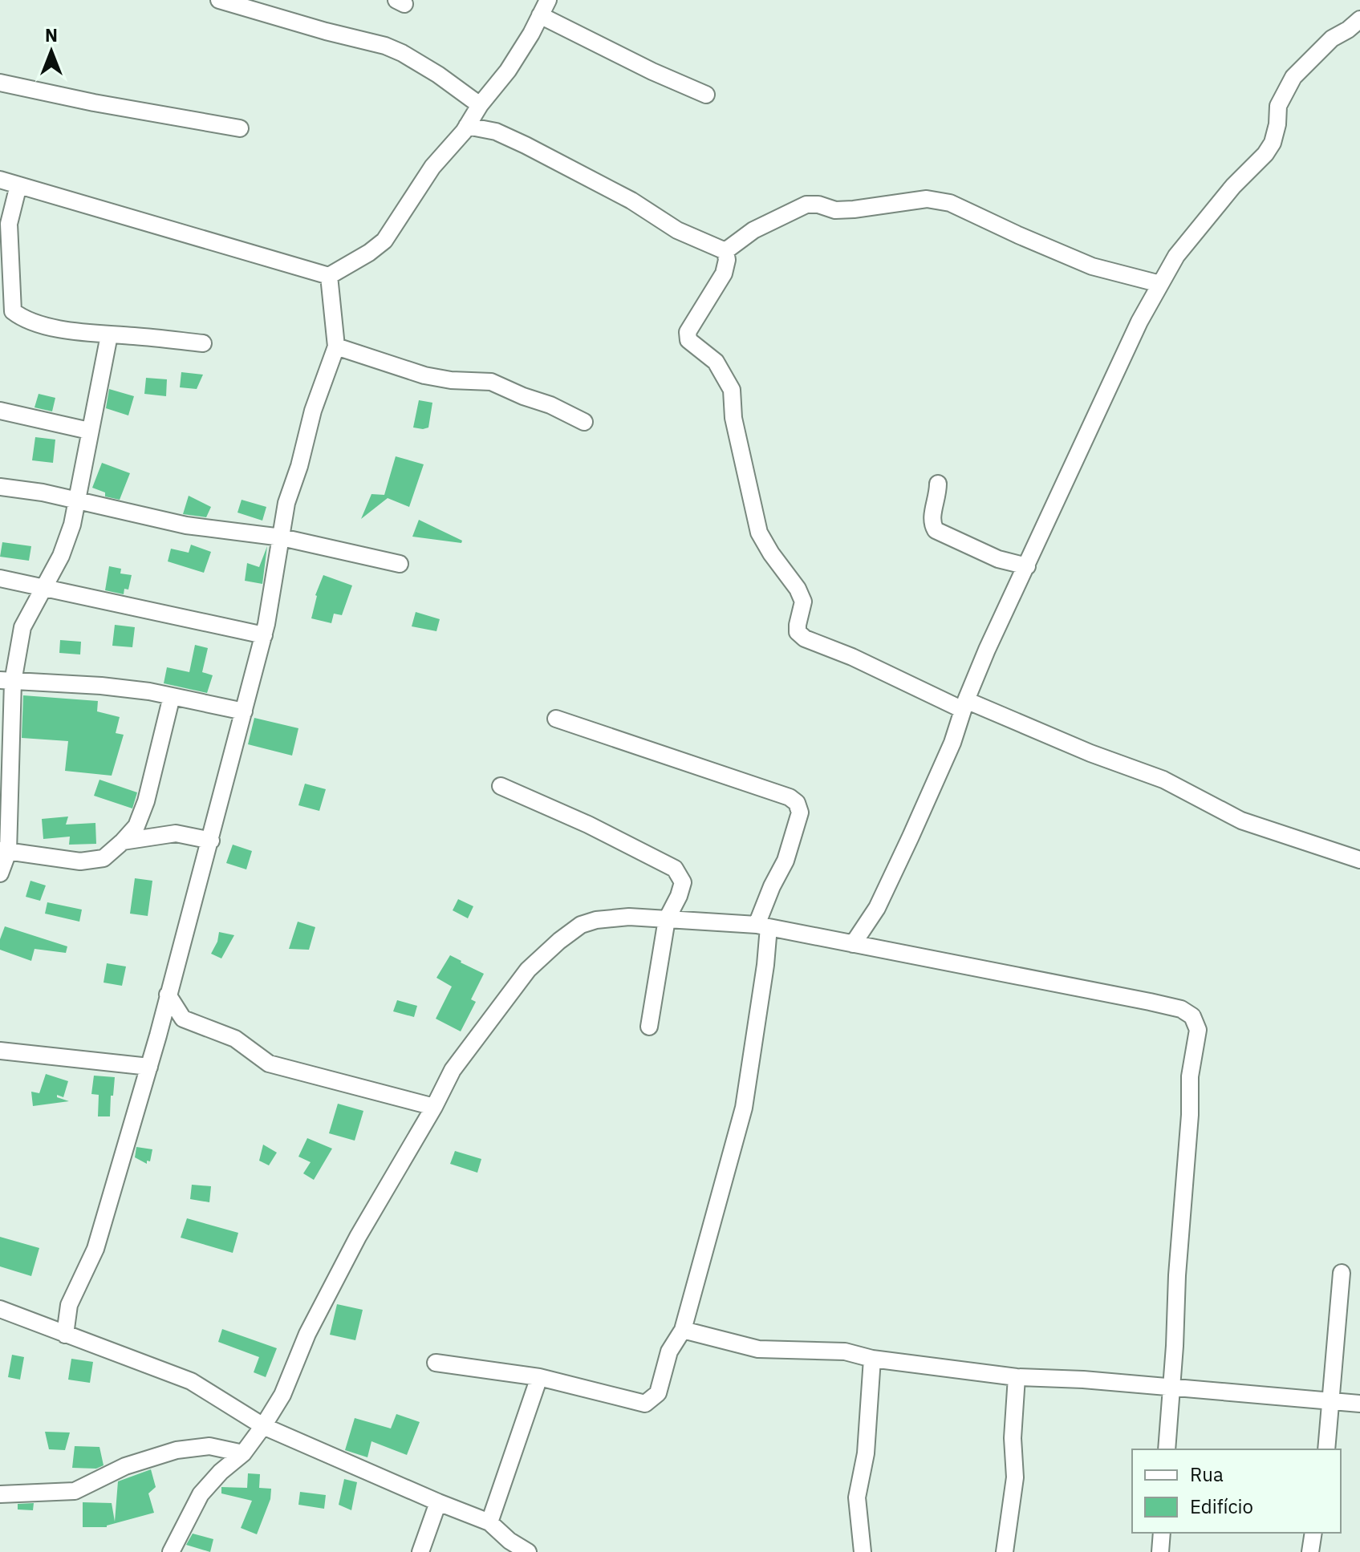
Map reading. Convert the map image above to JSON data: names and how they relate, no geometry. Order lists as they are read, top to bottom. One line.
{"legend":["Rua","Edifício"],"north":"top"}
